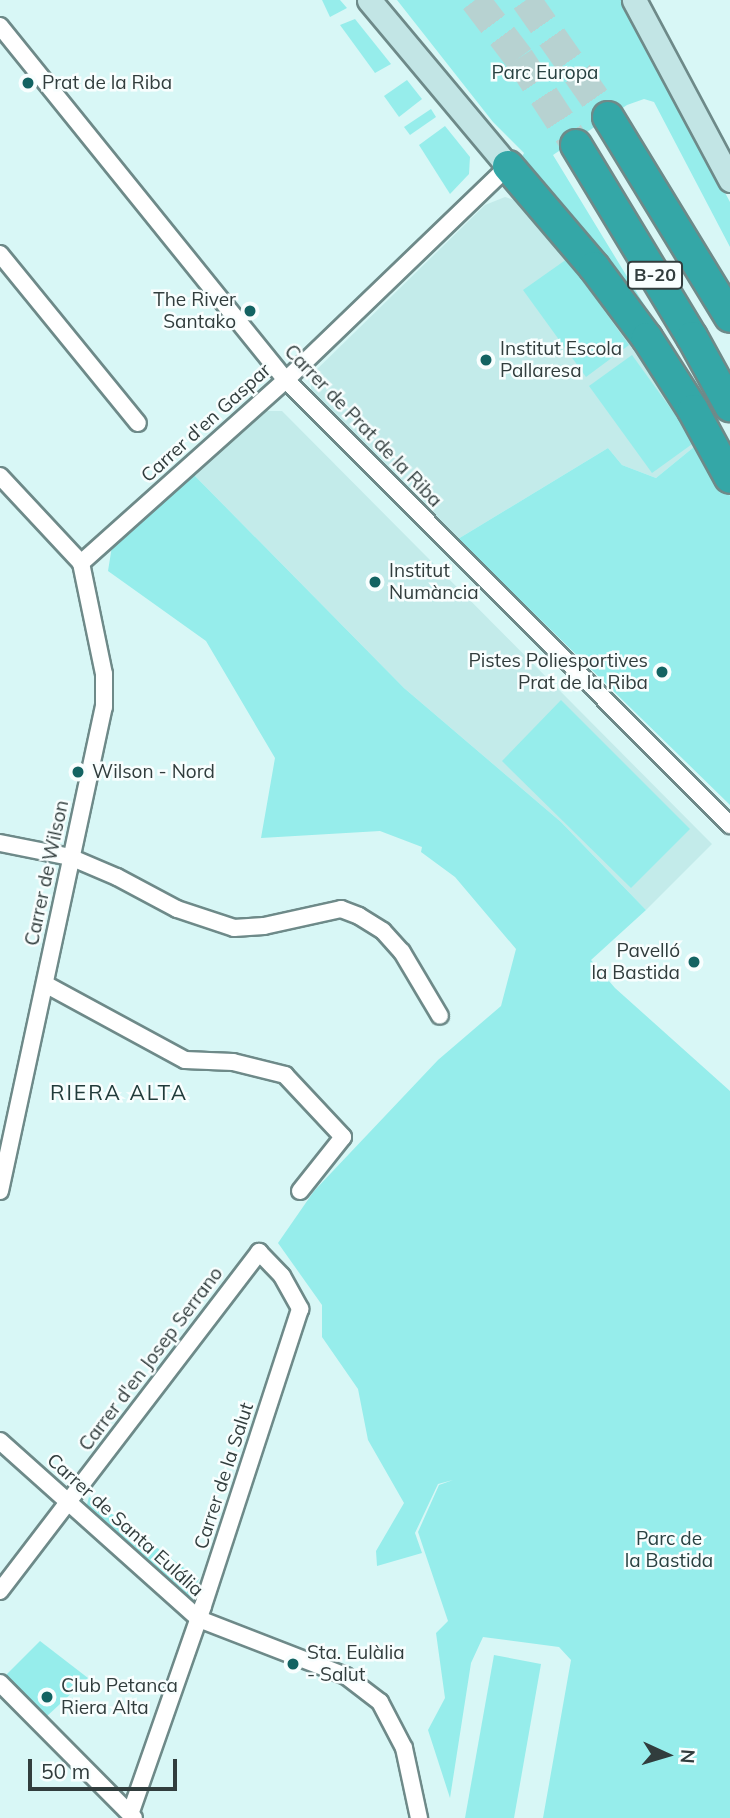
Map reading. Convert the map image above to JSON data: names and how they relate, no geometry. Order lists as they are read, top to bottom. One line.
{"streets":{"highway":["B-20"],"street":["Carrer d'en Gaspar","Carrer de Prat de la Riba","Carrer de Wilson","Carrer d'en Josep Serrano","Carrer de la Salut","Carrer de Santa Eulália"]},"crossings":[["Carrer d'en Gaspar","Carrer de Prat de la Riba"],["Carrer d'en Gaspar","Carrer de Wilson"],["Carrer d'en Josep Serrano","Carrer de la Salut"],["Carrer d'en Josep Serrano","Carrer de Santa Eulália"],["Carrer de la Salut","Carrer de Santa Eulália"]],"districts":["RIERA ALTA"],"parks":["Parc Europa","Parc de la Bastida"],"places":["Prat de la Riba","The River Santako","Institut Escola Pallaresa","Institut Numància","Pistes Poliesportives Prat de la Riba","Wilson - Nord","Pavelló la Bastida","Sta. Eulàlia - Salut","Club Petanca Riera Alta"],"scale_bar":"50 m","north":"right"}
